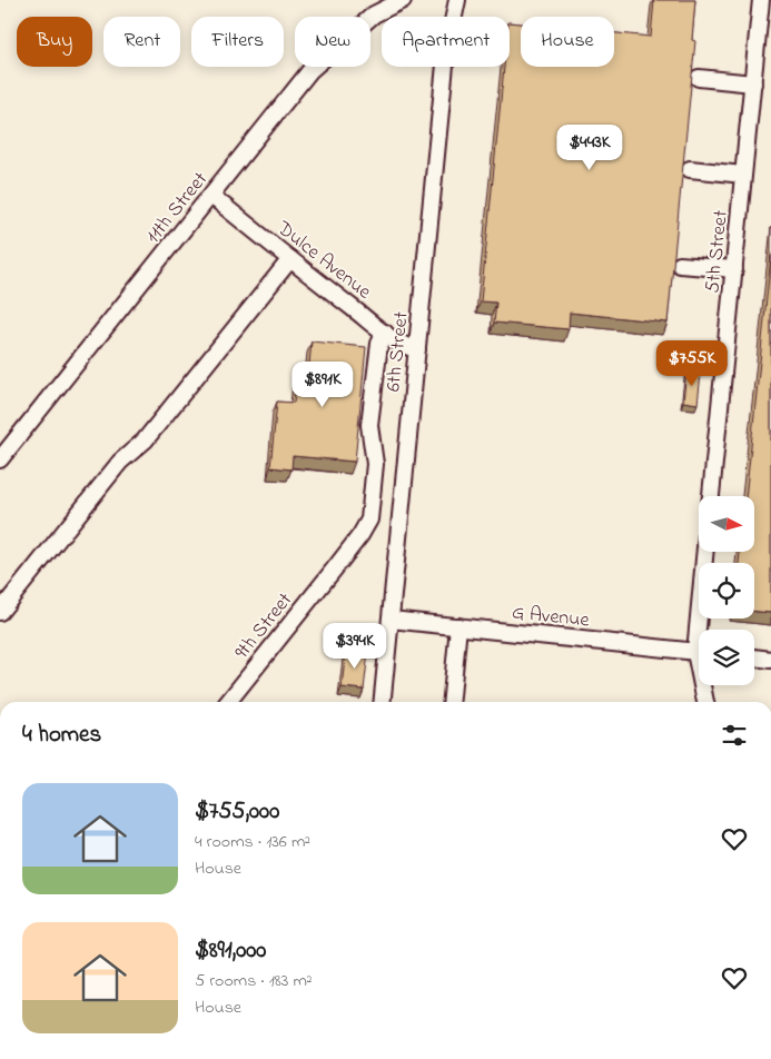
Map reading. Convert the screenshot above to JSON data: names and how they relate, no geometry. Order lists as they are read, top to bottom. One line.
{"streets":{"lane":["11th Street","5th Street","Dulce Avenue","6th Street","G Avenue","9th Street"]},"crossings":[["11th Street","Dulce Avenue"],["Dulce Avenue","6th Street"],["Dulce Avenue","9th Street"],["6th Street","G Avenue"]],"north":"right","page":{"chip":["Buy","Rent","Filters","New","Apartment","House"],"price":["$443K","$755K","$891K","$394K"],"heading":"4 homes","list":[{"name":"$755,000","note":"4 rooms · 136 m² · House"},{"name":"$891,000","note":"5 rooms · 183 m² · House"}]}}
